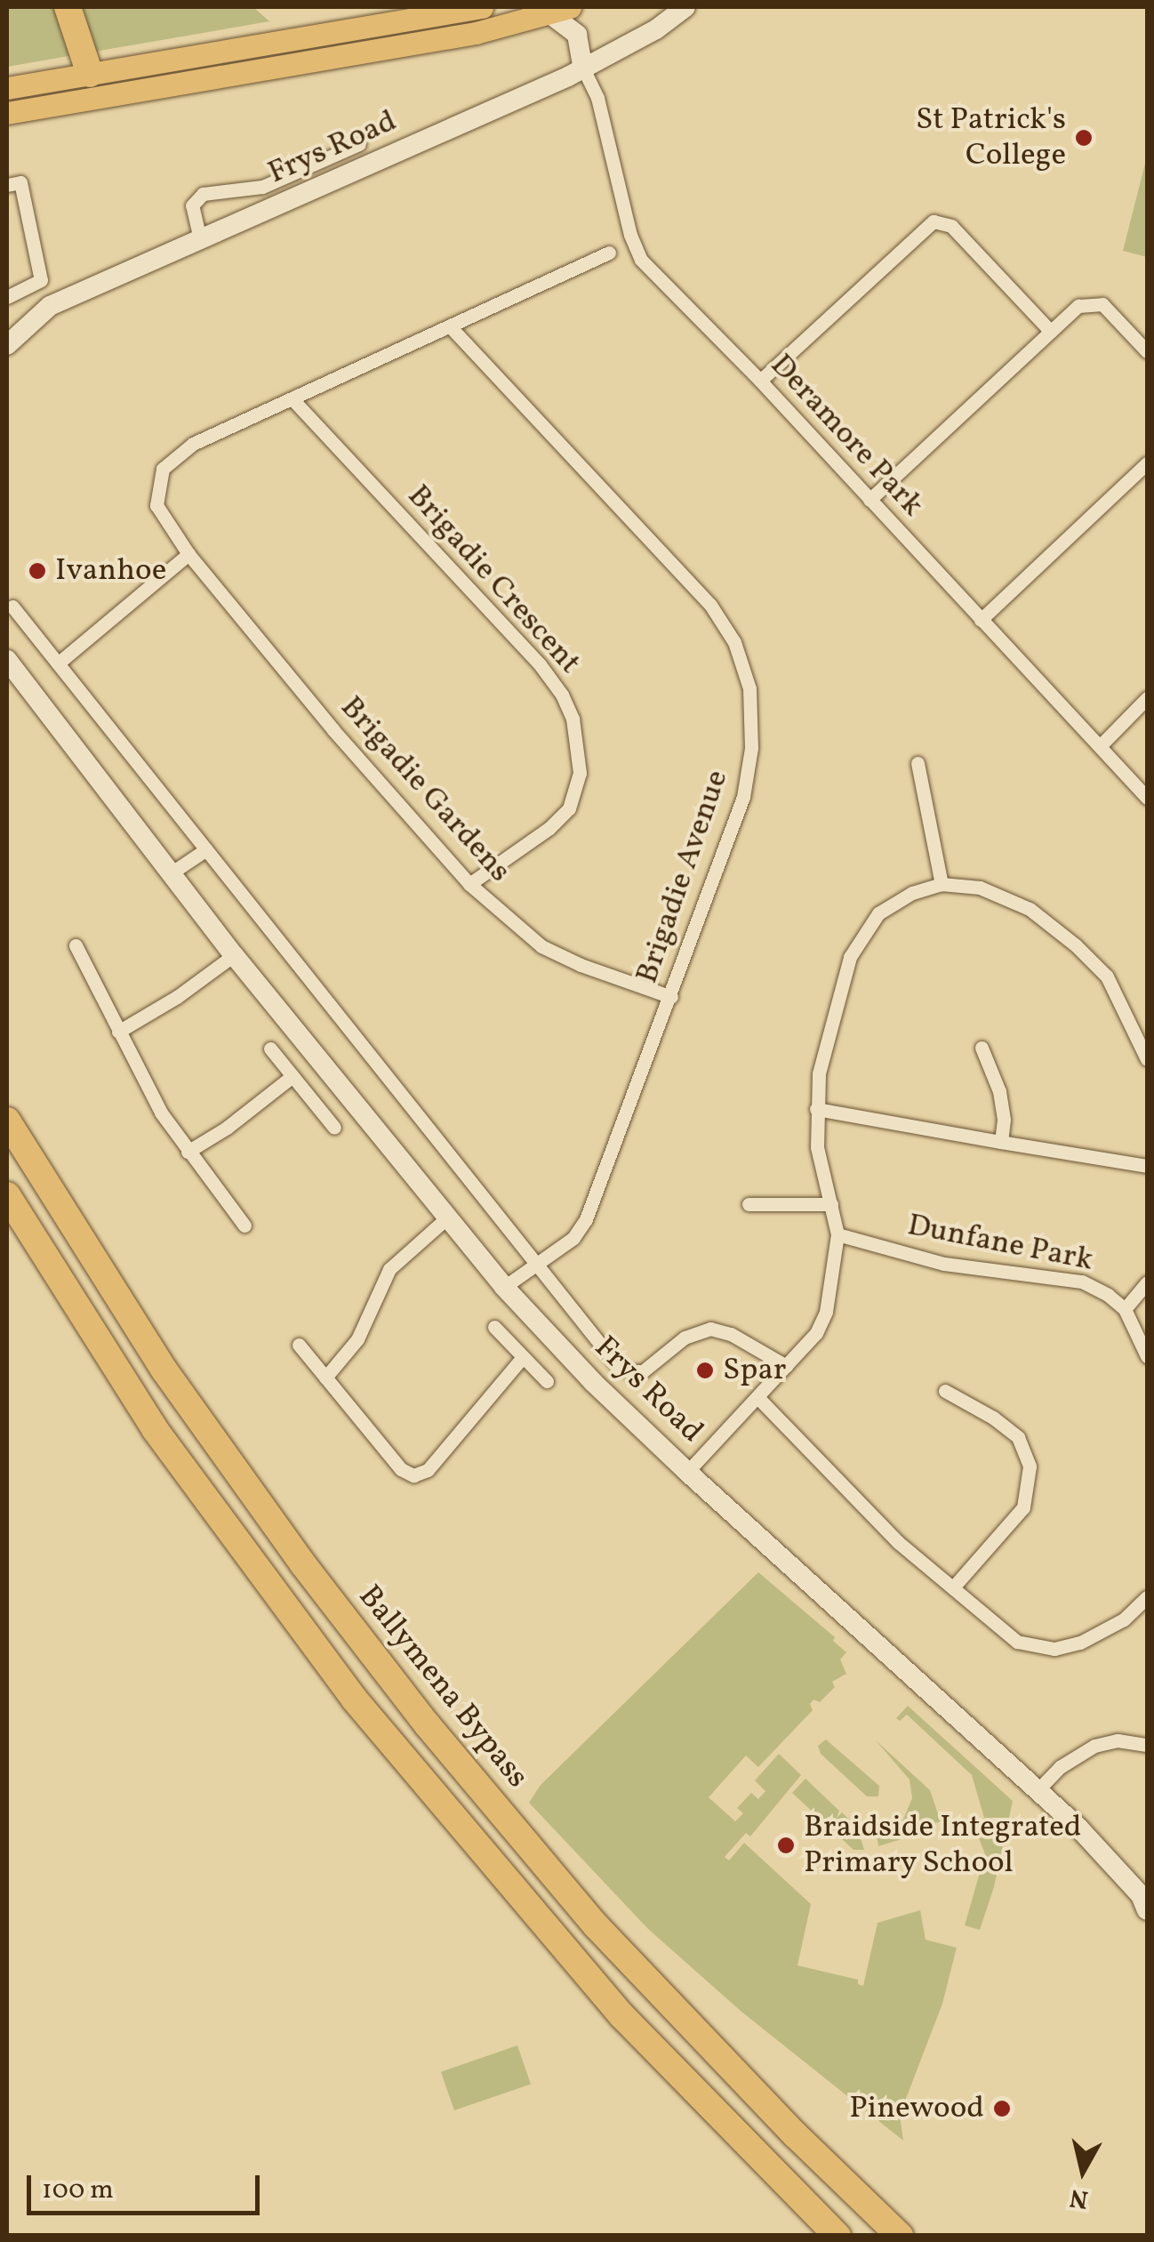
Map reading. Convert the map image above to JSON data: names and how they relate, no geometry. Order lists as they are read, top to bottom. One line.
{"streets":{"highway":["Ballymena Bypass"],"street":["Frys Road","Deramore Park","Brigadie Crescent","Brigadie Gardens","Brigadie Avenue","Dunfane Park"]},"crossings":[["Frys Road","Deramore Park"],["Frys Road","Brigadie Avenue"],["Brigadie Crescent","Brigadie Gardens"],["Brigadie Gardens","Brigadie Avenue"]],"places":["St Patrick's College","Ivanhoe","Spar","Braidside Integrated Primary School","Pinewood"],"scale_bar":"100 m","north":"bottom"}
